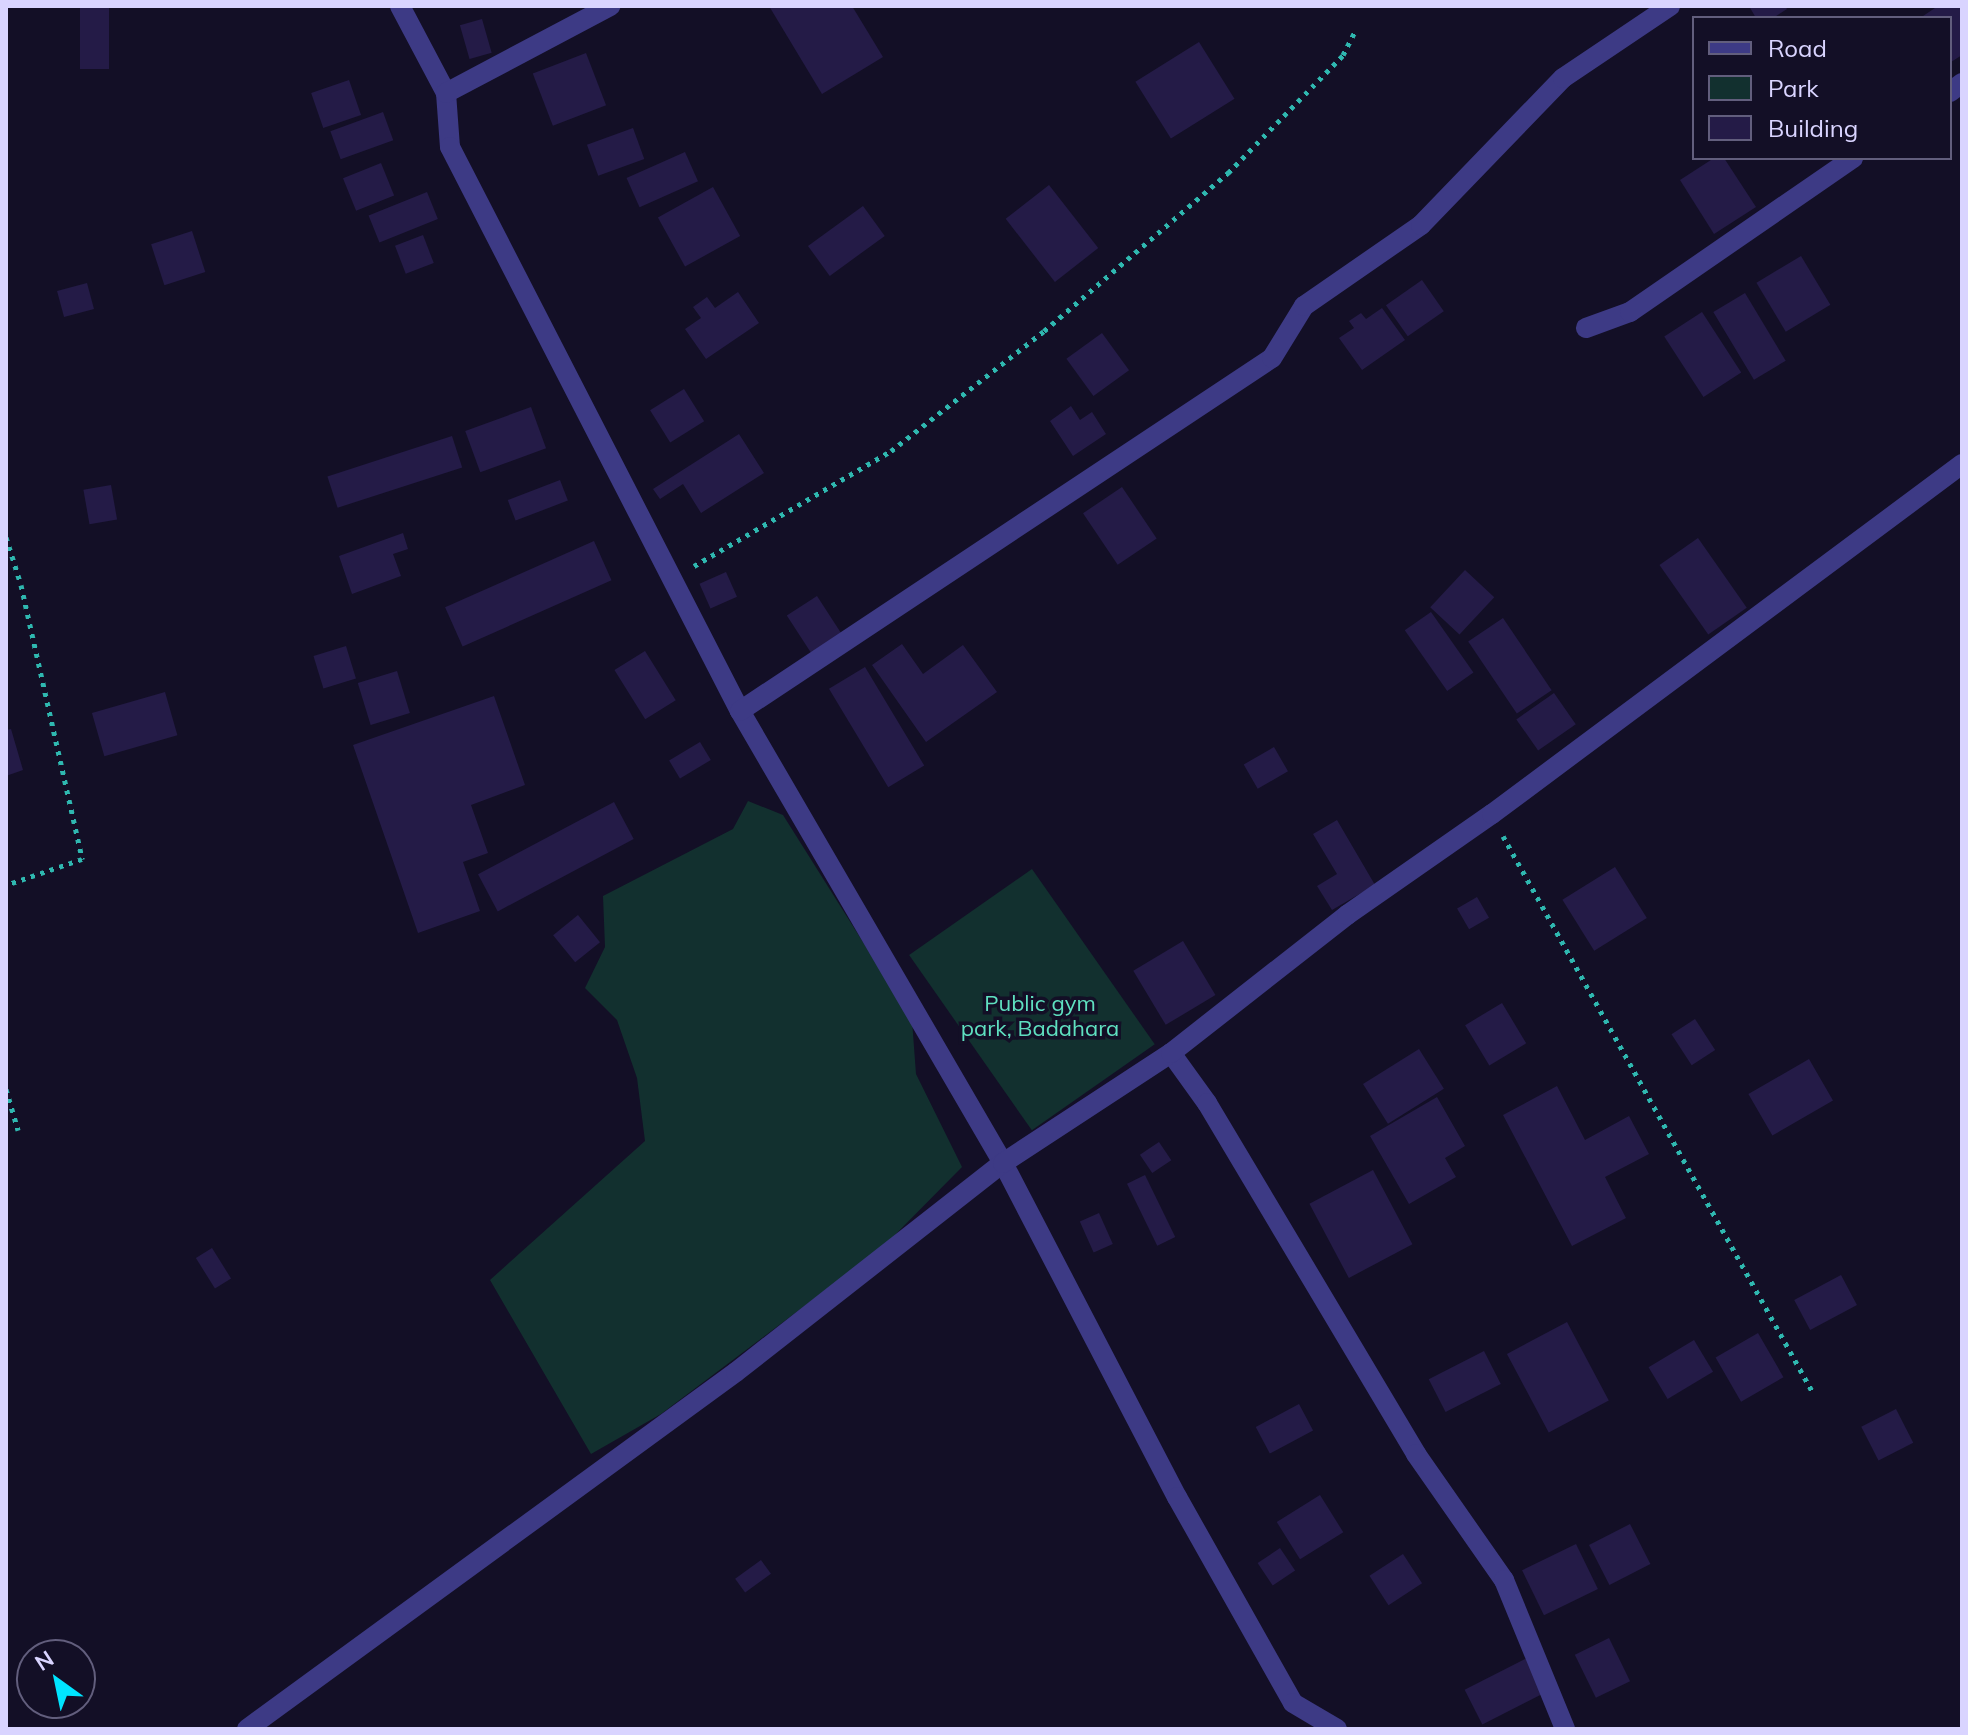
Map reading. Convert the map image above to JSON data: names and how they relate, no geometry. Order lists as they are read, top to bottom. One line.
{"parks":["Public gym park, Badahara"],"legend":["Road","Park","Building"],"north":"top left"}
